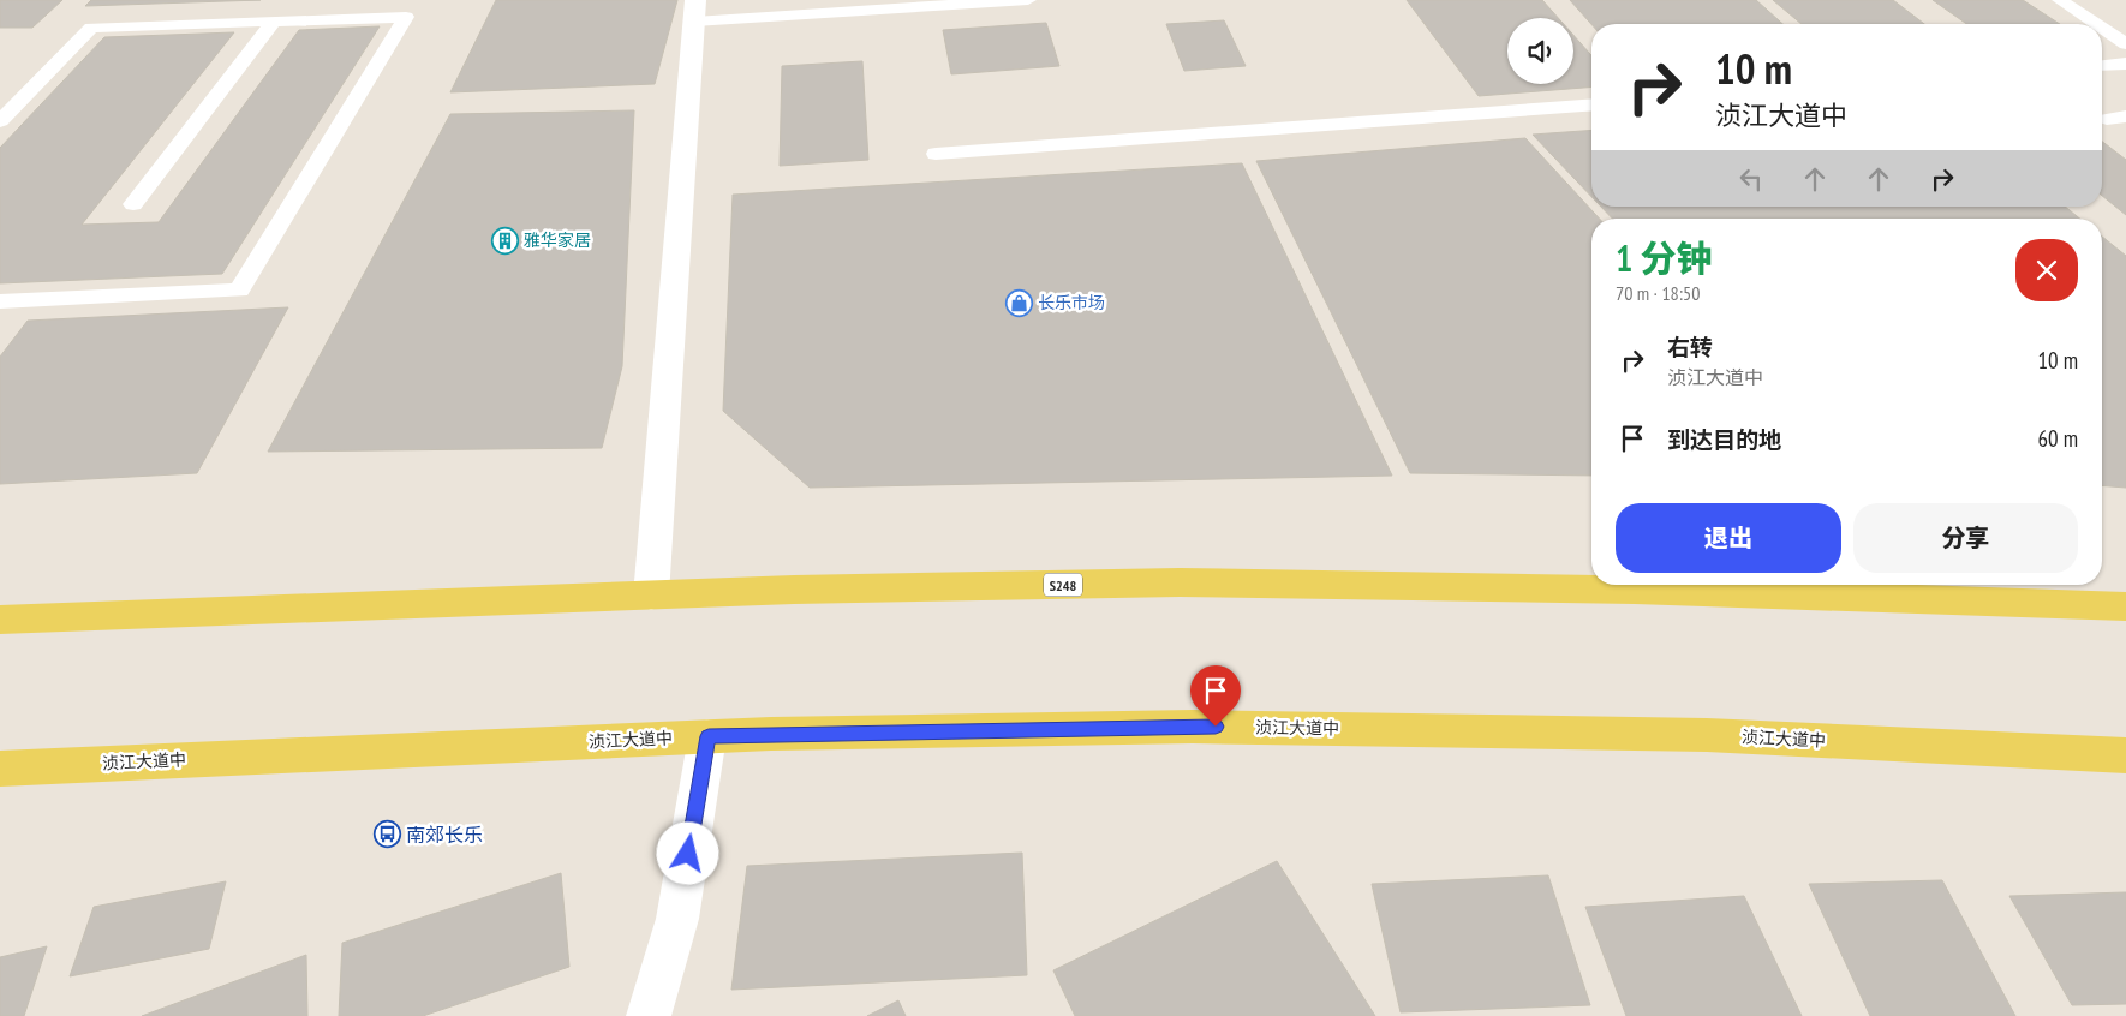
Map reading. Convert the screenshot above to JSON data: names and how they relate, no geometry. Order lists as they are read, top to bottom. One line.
{"streets":{"main road":["S248","浈江大道中"]},"places":{"building":["雅华家居"],"shop":["长乐市场"],"bus stop":["南郊长乐"]},"page":{"turn":["10 m","浈江大道中"],"heading":["1 分钟","70 m · 18:50"],"list":[{"name":"右转","note":"浈江大道中","value":"10 m"},{"name":"到达目的地","value":"60 m"}],"buttons":["退出","分享"]}}
